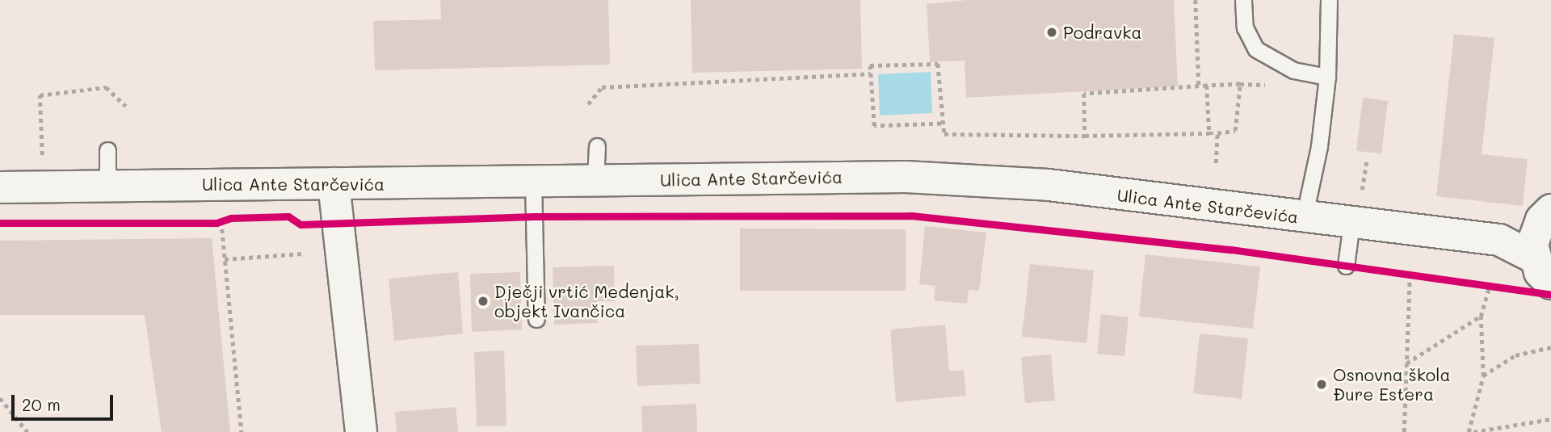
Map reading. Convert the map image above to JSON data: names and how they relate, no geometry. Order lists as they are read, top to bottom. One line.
{"streets":{"main road":["Ulica Ante Starčevića"]},"places":["Podravka","Dječji vrtić Medenjak, objekt Ivančica","Osnovna škola Đure Estera"],"scale_bar":"20 m"}
